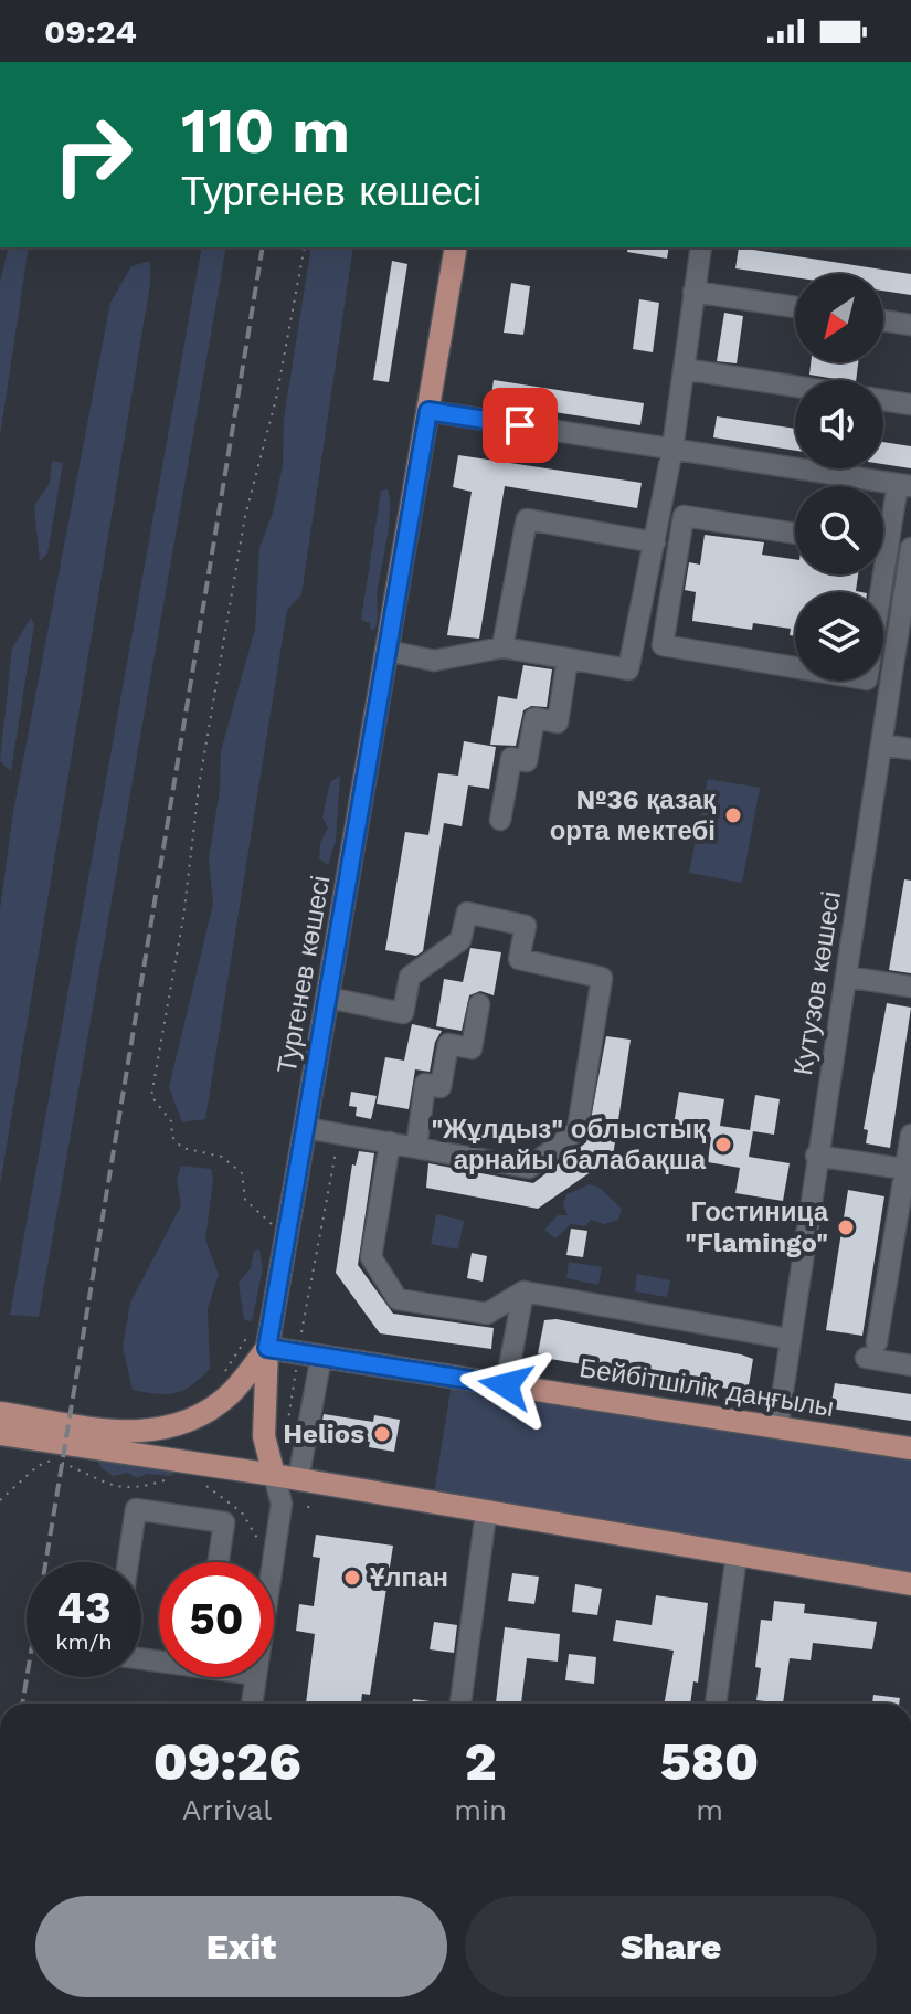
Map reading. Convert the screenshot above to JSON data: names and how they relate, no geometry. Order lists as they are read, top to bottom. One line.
{"streets":{"main road":["Тургенев көшесі","Бейбітшілік даңғылы"],"street":["Кутузов көшесі"]},"crossings":[["Тургенев көшесі","Бейбітшілік даңғылы"],["Кутузов көшесі","Бейбітшілік даңғылы"]],"places":["№36 қазақ орта мектебі","\"Жұлдыз\" облыстық арнайы балабақша","Гостиница \"Flamingo\"","Helios","Ұлпан"],"north":"bottom left","page":{"status":"09:24","turn":["110 m","Тургенев көшесі"],"speed":"43 km/h","limit":"50","eta":["09:26","Arrival","2","min","580","m"],"buttons":["Exit","Share"]}}
